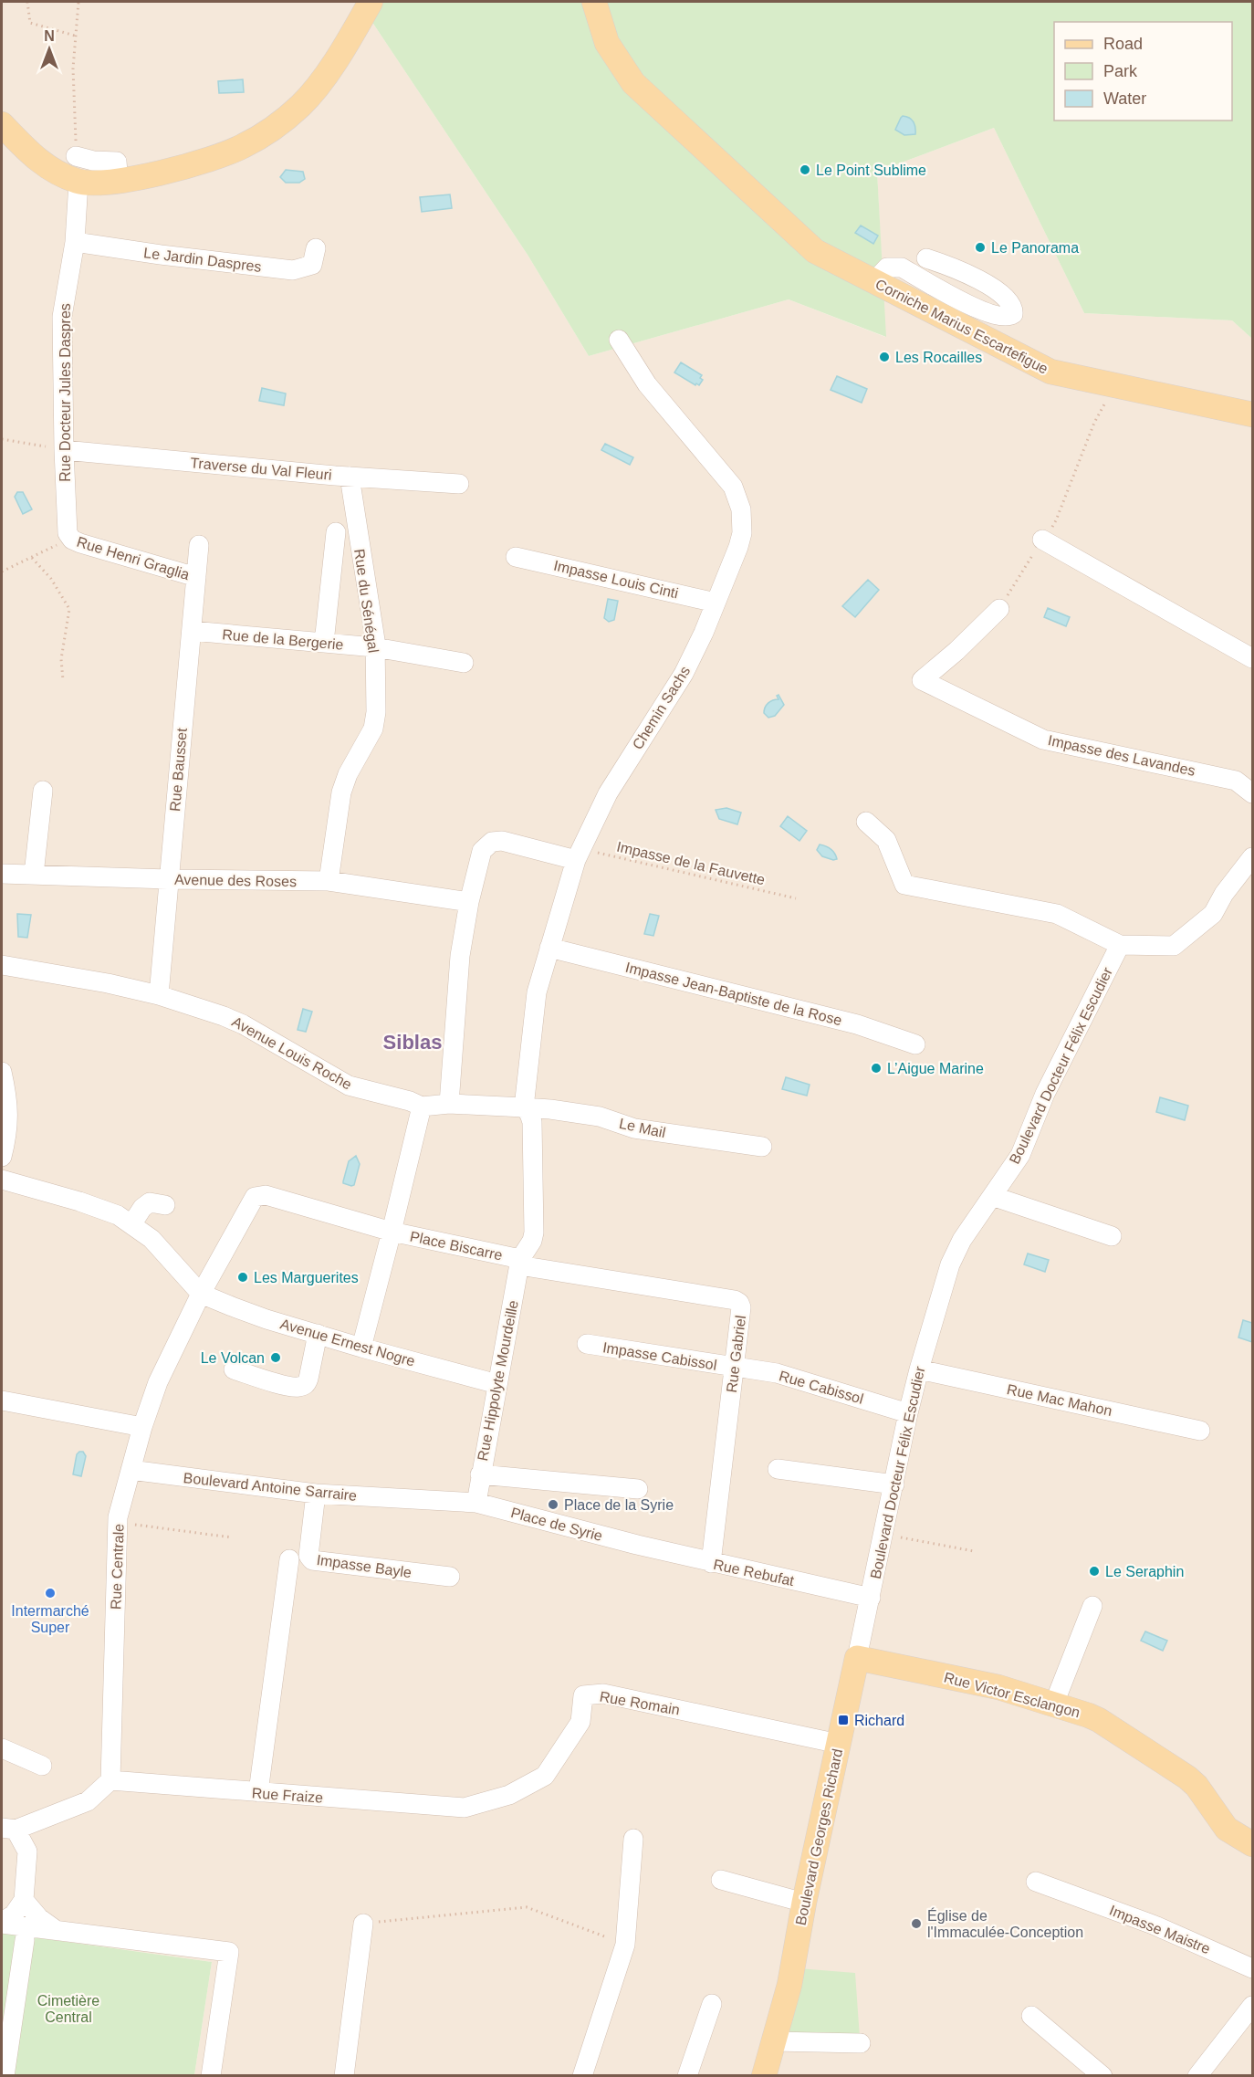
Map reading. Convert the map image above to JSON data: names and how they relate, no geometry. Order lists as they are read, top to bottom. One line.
{"streets":{"main road":["Corniche Marius Escartefigue","Rue Victor Esclangon","Boulevard Georges Richard"],"street":["Le Jardin Daspres","Rue Docteur Jules Daspres","Traverse du Val Fleuri","Rue Henri Graglia","Impasse Louis Cinti","Rue du Sénégal","Rue de la Bergerie","Chemin Sachs","Impasse des Lavandes","Rue Bausset","Avenue des Roses","Impasse Jean-Baptiste de la Rose","Avenue Louis Roche","Boulevard Docteur Félix Escudier","Le Mail","Place Biscarre","Avenue Ernest Nogre","Rue Gabriel","Impasse Cabissol","Rue Hippolyte Mourdeille","Rue Cabissol","Rue Mac Mahon","Boulevard Antoine Sarraire","Place de Syrie","Impasse Bayle","Rue Centrale","Rue Rebufat","Rue Romain","Rue Fraize","Impasse Maistre"],"path":["Impasse de la Fauvette"]},"crossings":[["Le Jardin Daspres","Rue Docteur Jules Daspres"],["Rue Docteur Jules Daspres","Traverse du Val Fleuri"],["Rue Docteur Jules Daspres","Rue Henri Graglia"],["Traverse du Val Fleuri","Rue du Sénégal"],["Rue Henri Graglia","Rue Bausset"],["Impasse Louis Cinti","Chemin Sachs"],["Rue du Sénégal","Rue de la Bergerie"],["Rue du Sénégal","Avenue des Roses"],["Rue de la Bergerie","Rue Bausset"],["Chemin Sachs","Impasse de la Fauvette"],["Chemin Sachs","Impasse Jean-Baptiste de la Rose"],["Chemin Sachs","Le Mail"],["Chemin Sachs","Place Biscarre"],["Rue Bausset","Avenue des Roses"],["Rue Bausset","Avenue Louis Roche"],["Avenue Louis Roche","Place Biscarre"],["Boulevard Docteur Félix Escudier","Rue Cabissol"],["Boulevard Docteur Félix Escudier","Rue Mac Mahon"],["Boulevard Docteur Félix Escudier","Rue Rebufat"],["Boulevard Docteur Félix Escudier","Boulevard Georges Richard"],["Le Mail","Place Biscarre"],["Place Biscarre","Rue Gabriel"],["Place Biscarre","Rue Hippolyte Mourdeille"],["Place Biscarre","Rue Centrale"],["Avenue Ernest Nogre","Rue Hippolyte Mourdeille"],["Avenue Ernest Nogre","Rue Centrale"],["Rue Gabriel","Impasse Cabissol"],["Rue Gabriel","Rue Hippolyte Mourdeille"],["Rue Gabriel","Rue Cabissol"],["Rue Gabriel","Rue Rebufat"],["Impasse Cabissol","Rue Cabissol"],["Rue Hippolyte Mourdeille","Boulevard Antoine Sarraire"],["Rue Hippolyte Mourdeille","Place de Syrie"],["Boulevard Antoine Sarraire","Place de Syrie"],["Boulevard Antoine Sarraire","Impasse Bayle"],["Boulevard Antoine Sarraire","Rue Centrale"],["Place de Syrie","Rue Rebufat"],["Rue Centrale","Rue Fraize"],["Rue Rebufat","Boulevard Georges Richard"],["Rue Victor Esclangon","Boulevard Georges Richard"],["Rue Romain","Rue Fraize"],["Rue Romain","Boulevard Georges Richard"]],"districts":["Siblas"],"parks":["Cimetière Central"],"places":{"other":["Le Point Sublime","Le Panorama","Les Rocailles","L’Aigue Marine","Les Marguerites","Le Volcan","Place de la Syrie","Le Seraphin","Intermarché Super","Église de l'Immaculée-Conception"],"transit":["Richard"]},"legend":["Road","Park","Water"],"north":"top"}
